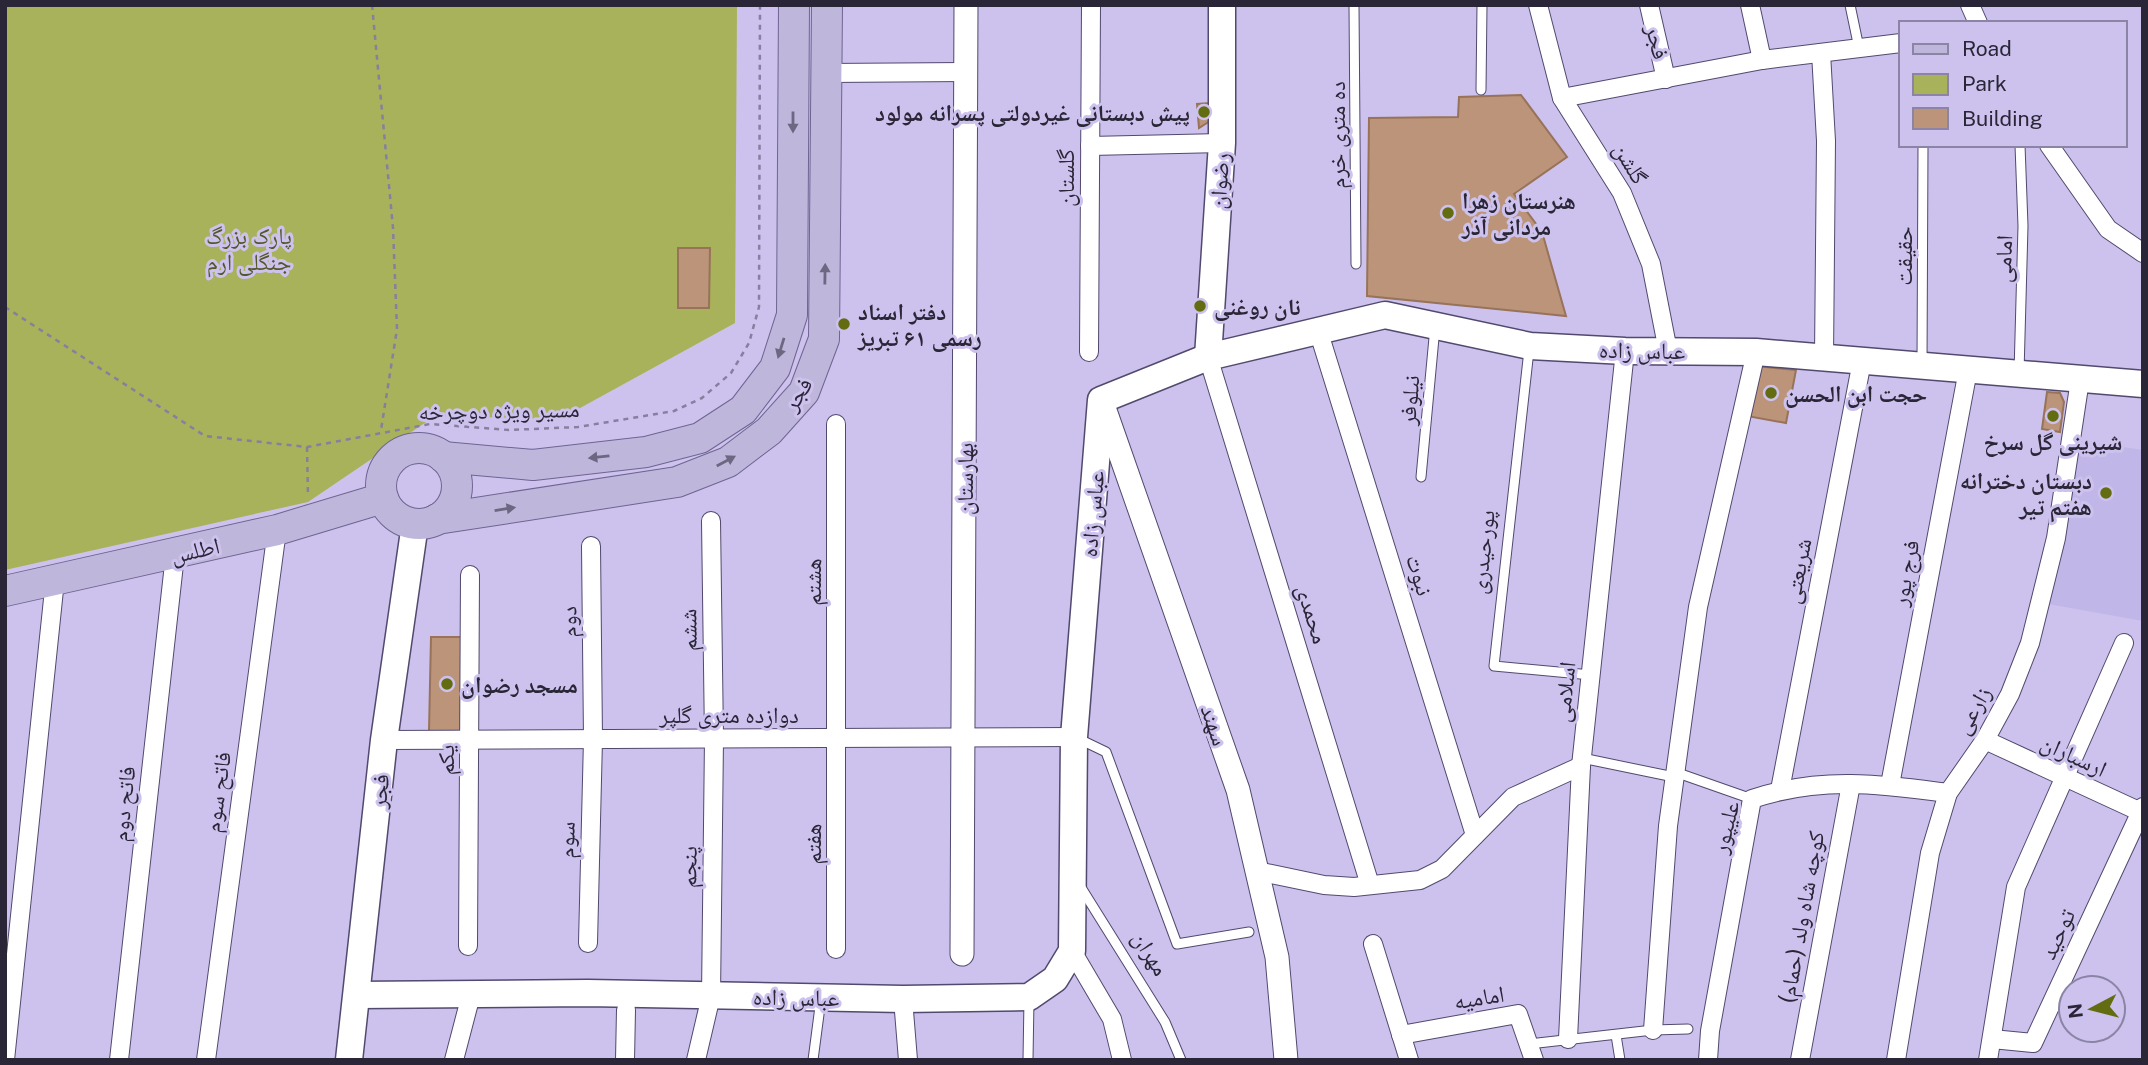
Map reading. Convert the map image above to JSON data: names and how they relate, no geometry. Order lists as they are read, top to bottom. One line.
{"streets":{"main road":["فجر","رضوان","عباس زاده","اطلس"],"street":["گلشن","گلستان","بهارستان","شریعتی","فرج پور","نبوت","هشتم","محمدی","دوم","ششم","اسلامی","زارعی","دوازده متری گلپر","سهند","ارسباران","یکم","فاتح سوم","فاتح دوم","علیپور","سوم","هفتم","پنجم","کوچه شاه ولد (حمام)","توحید","امامیه"],"lane":["ده متری خرم","حقیقت","امامی","نیلوفر","پورحیدری","مهران"],"path":["مسیر ویژه دوچرخه"]},"crossings":[["فجر","عباس زاده"],["فجر","اطلس"],["فجر","دوازده متری گلپر"],["گلشن","عباس زاده"],["رضوان","عباس زاده"],["رضوان","محمدی"],["حقیقت","عباس زاده"],["امامی","عباس زاده"],["عباس زاده","نیلوفر"],["عباس زاده","پورحیدری"],["عباس زاده","شریعتی"],["عباس زاده","فرج پور"],["عباس زاده","نبوت"],["عباس زاده","محمدی"],["عباس زاده","اسلامی"],["عباس زاده","زارعی"],["عباس زاده","دوازده متری گلپر"],["عباس زاده","سهند"],["عباس زاده","پنجم"],["عباس زاده","مهران"],["بهارستان","دوازده متری گلپر"],["اطلس","فاتح سوم"],["اطلس","فاتح دوم"],["پورحیدری","اسلامی"],["شریعتی","علیپور"],["فرج پور","علیپور"],["هشتم","دوازده متری گلپر"],["هشتم","هفتم"],["دوم","دوازده متری گلپر"],["دوم","سوم"],["ششم","دوازده متری گلپر"],["ششم","پنجم"],["زارعی","ارسباران"],["زارعی","علیپور"],["دوازده متری گلپر","یکم"],["دوازده متری گلپر","سوم"],["دوازده متری گلپر","هفتم"],["دوازده متری گلپر","پنجم"],["ارسباران","توحید"],["علیپور","کوچه شاه ولد (حمام)"]],"parks":["پارک بزرگ جنگلی ارم"],"places":["پیش دبستانی غیردولتی پسرانه مولود","هنرستان زهرا مردانی آذر","نان روغنی","دفتر اسناد رسمی ۶۱ تبریز","حجت ابن الحسن","شیرینی گل سرخ","دبستان دخترانه هفتم تیر","مسجد رضوان"],"legend":["Road","Park","Building"],"north":"left"}
